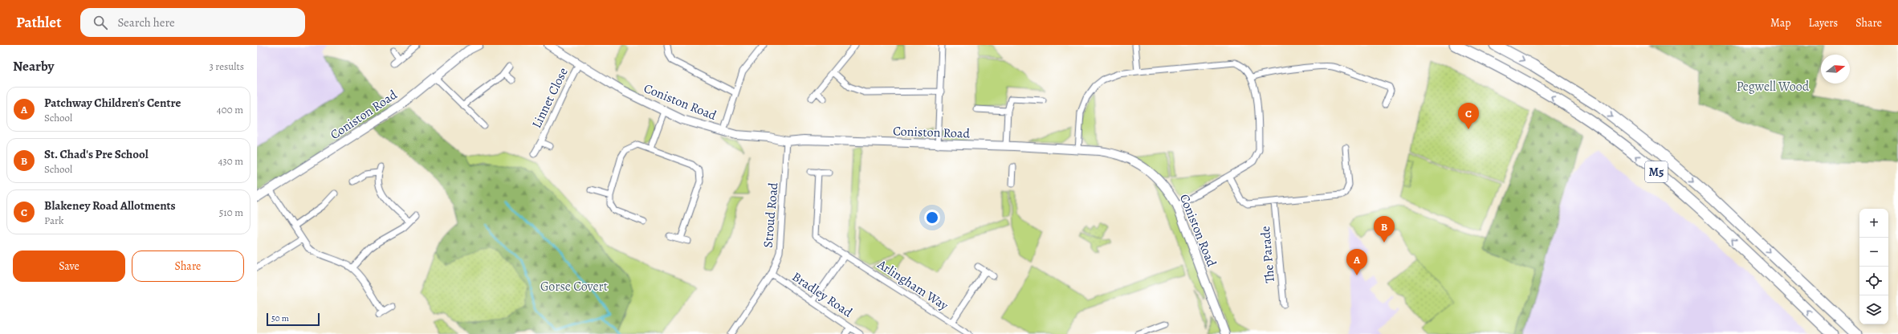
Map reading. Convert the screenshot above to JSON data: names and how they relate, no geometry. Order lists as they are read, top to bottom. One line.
{"streets":{"highway":["M5"],"street":["Linnet Close","Coniston Road","Stroud Road","The Parade","Arlingham Way","Bradley Road"]},"crossings":[["Linnet Close","Coniston Road"],["Coniston Road","Stroud Road"],["Stroud Road","Bradley Road"]],"parks":["Pegwell Wood","Gorse Covert"],"scale_bar":"50 m","north":"right","page":{"header":"Pathlet","search":"Search here","nav":["Map","Layers","Share"],"heading":["Nearby","3 results"],"list":[{"mark":"A","name":"Patchway Children's Centre","note":"School","value":"400 m"},{"mark":"B","name":"St. Chad's Pre School","note":"School","value":"430 m"},{"mark":"C","name":"Blakeney Road Allotments","note":"Park","value":"510 m"}],"pins":["C","B","A"],"map_buttons":["+","−"],"buttons":["Save","Share"],"scale":"50 m"}}
